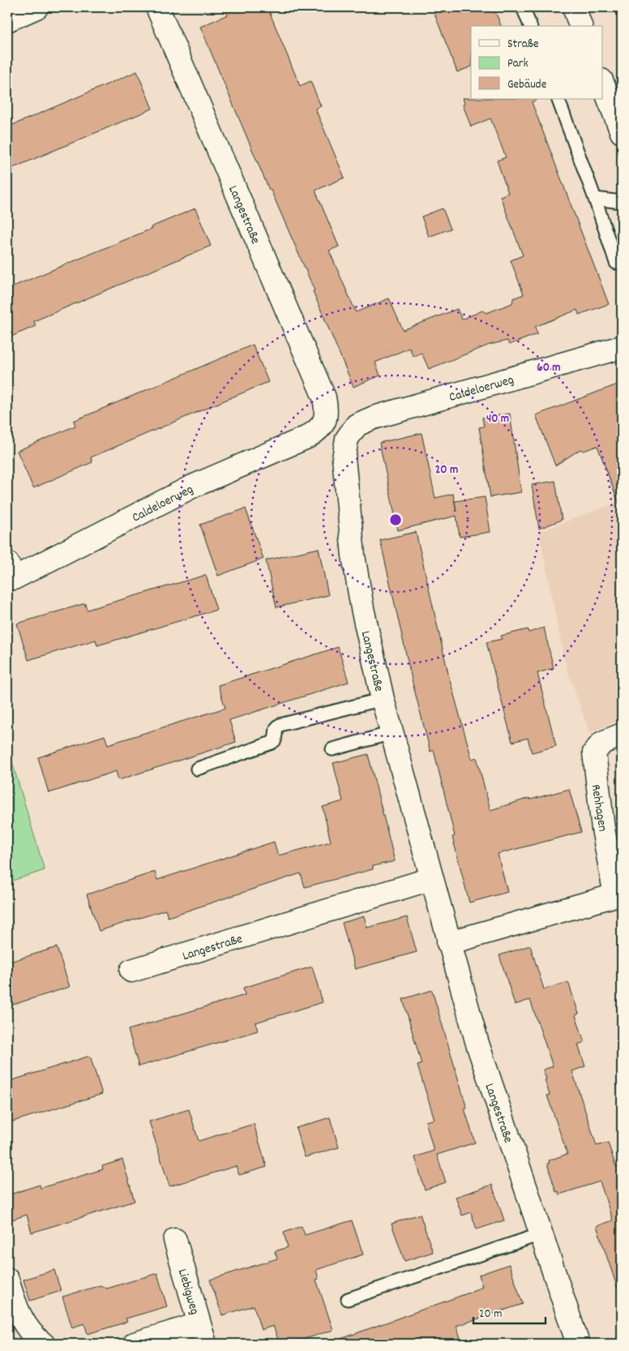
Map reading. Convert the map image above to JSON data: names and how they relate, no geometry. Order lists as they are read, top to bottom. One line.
{"streets":{"street":["Langestraße","Caldeloerweg","Rehhagen","Liebigweg"]},"crossings":[["Langestraße","Caldeloerweg"],["Langestraße","Rehhagen"]],"legend":["Straße","Park","Gebäude"],"scale_bar":"20 m","rings":["60 m","40 m","20 m"]}
